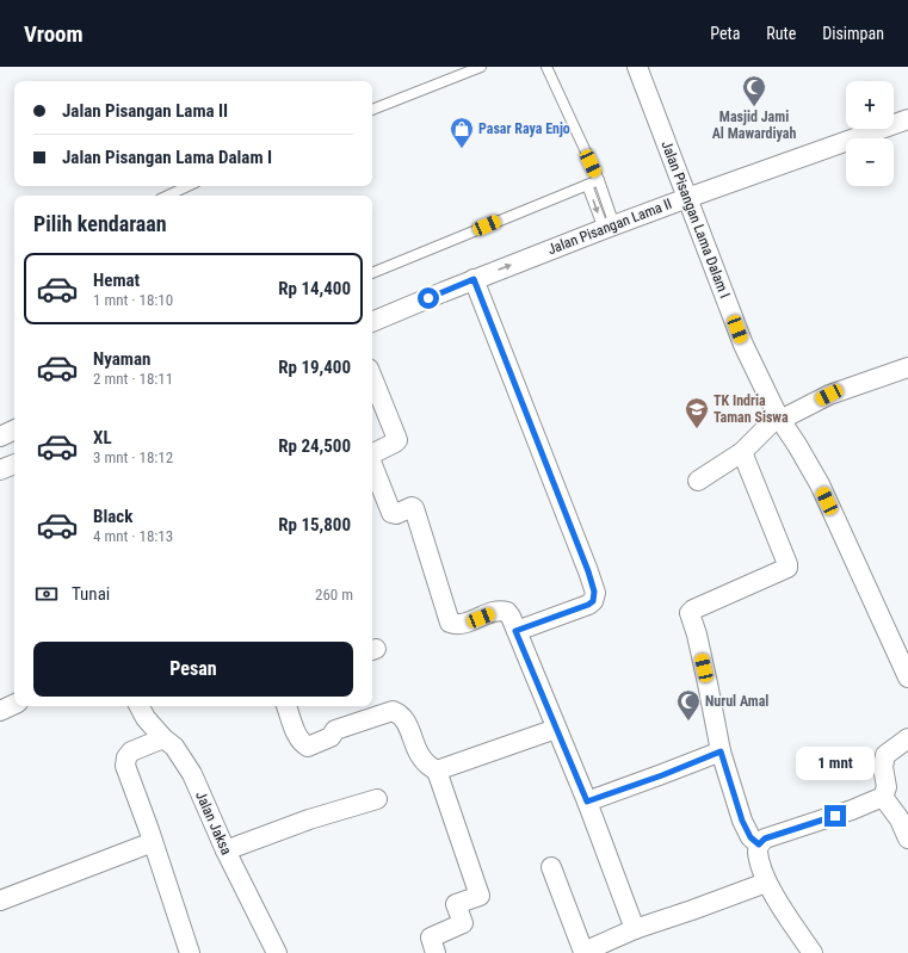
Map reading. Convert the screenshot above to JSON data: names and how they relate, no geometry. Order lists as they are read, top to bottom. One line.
{"streets":{"street":["Jalan Pisangan Lama Dalam I","Jalan Pisangan Lama II","Jalan Jaksa"]},"crossings":[["Jalan Pisangan Lama Dalam I","Jalan Pisangan Lama II"]],"places":{"mosque":["Masjid Jami Al Mawardiyah","Nurul Amal"],"shop":["Pasar Raya Enjo"],"school or university":["TK Indria Taman Siswa"]},"page":{"header":"Vroom","nav":["Peta","Rute","Disimpan"],"map_buttons":["+","−"],"banner":["Jalan Pisangan Lama II","Jalan Pisangan Lama Dalam I"],"heading":"Pilih kendaraan","list":[{"name":"Hemat","note":"1 mnt · 18:10","value":"Rp 14,400"},{"name":"Nyaman","note":"2 mnt · 18:11","value":"Rp 19,400"},{"name":"XL","note":"3 mnt · 18:12","value":"Rp 24,500"},{"name":"Black","note":"4 mnt · 18:13","value":"Rp 15,800"}],"pay":["Tunai","260 m"],"buttons":"Pesan","bubble":"1 mnt"}}
